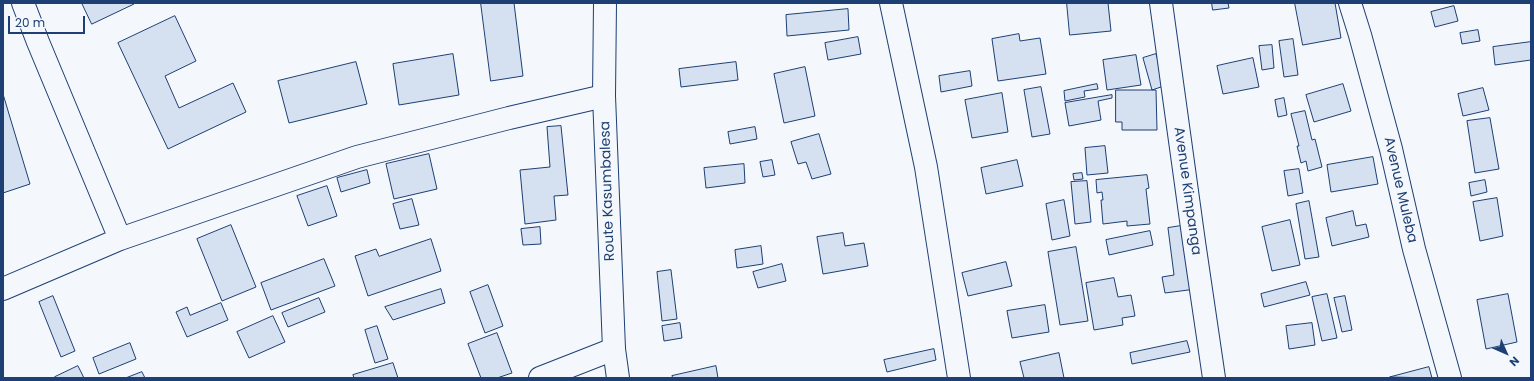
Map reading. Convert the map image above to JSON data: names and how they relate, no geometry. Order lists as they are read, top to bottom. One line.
{"streets":{"main road":["Avenue Muleba","Route Kasumbalesa","Avenue Kimpanga"]},"scale_bar":"20 m","north":"bottom right"}
